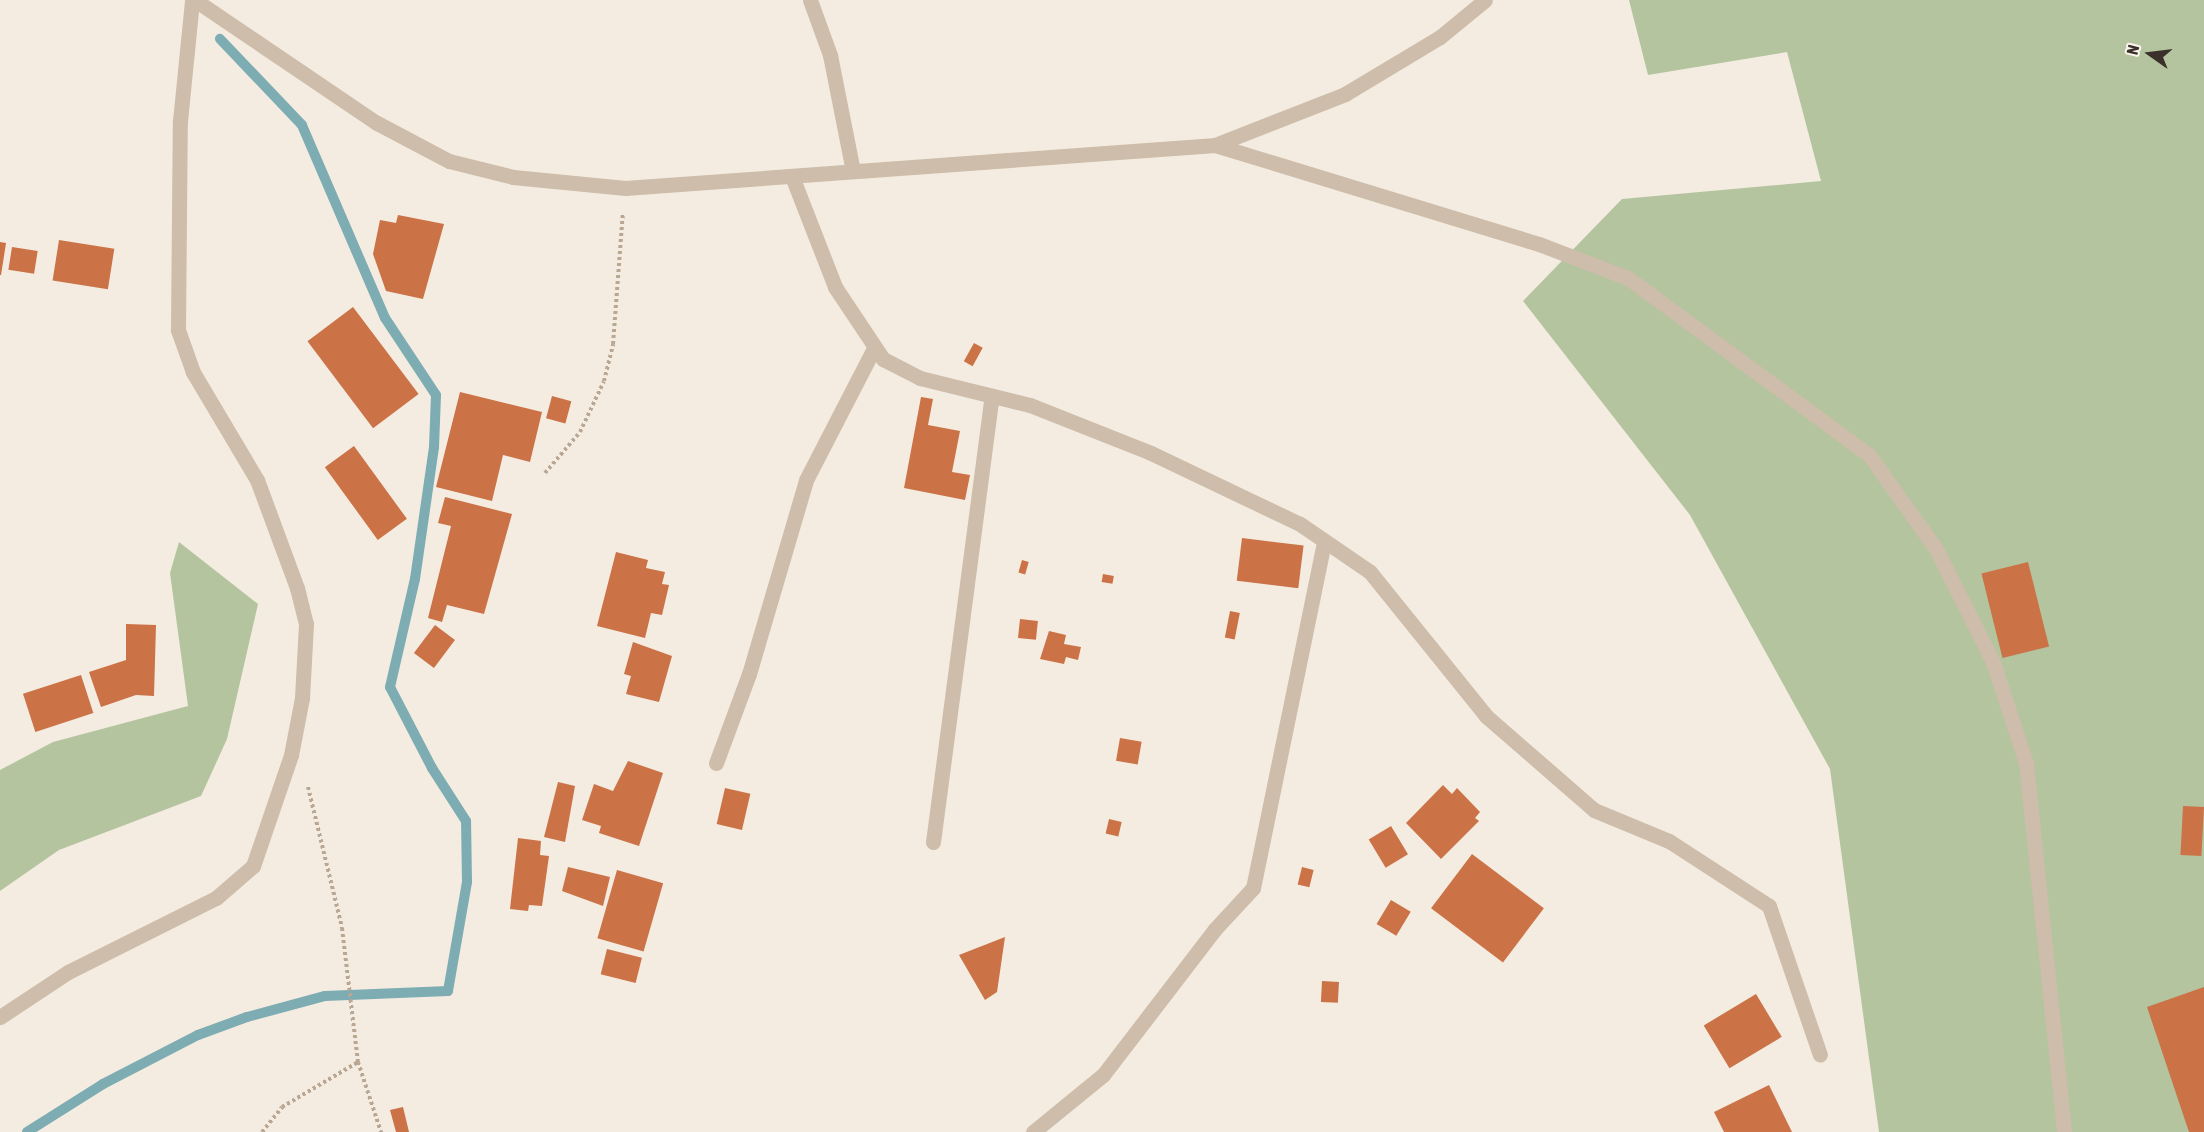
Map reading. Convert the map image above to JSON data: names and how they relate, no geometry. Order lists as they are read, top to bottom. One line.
{"north":"left"}
